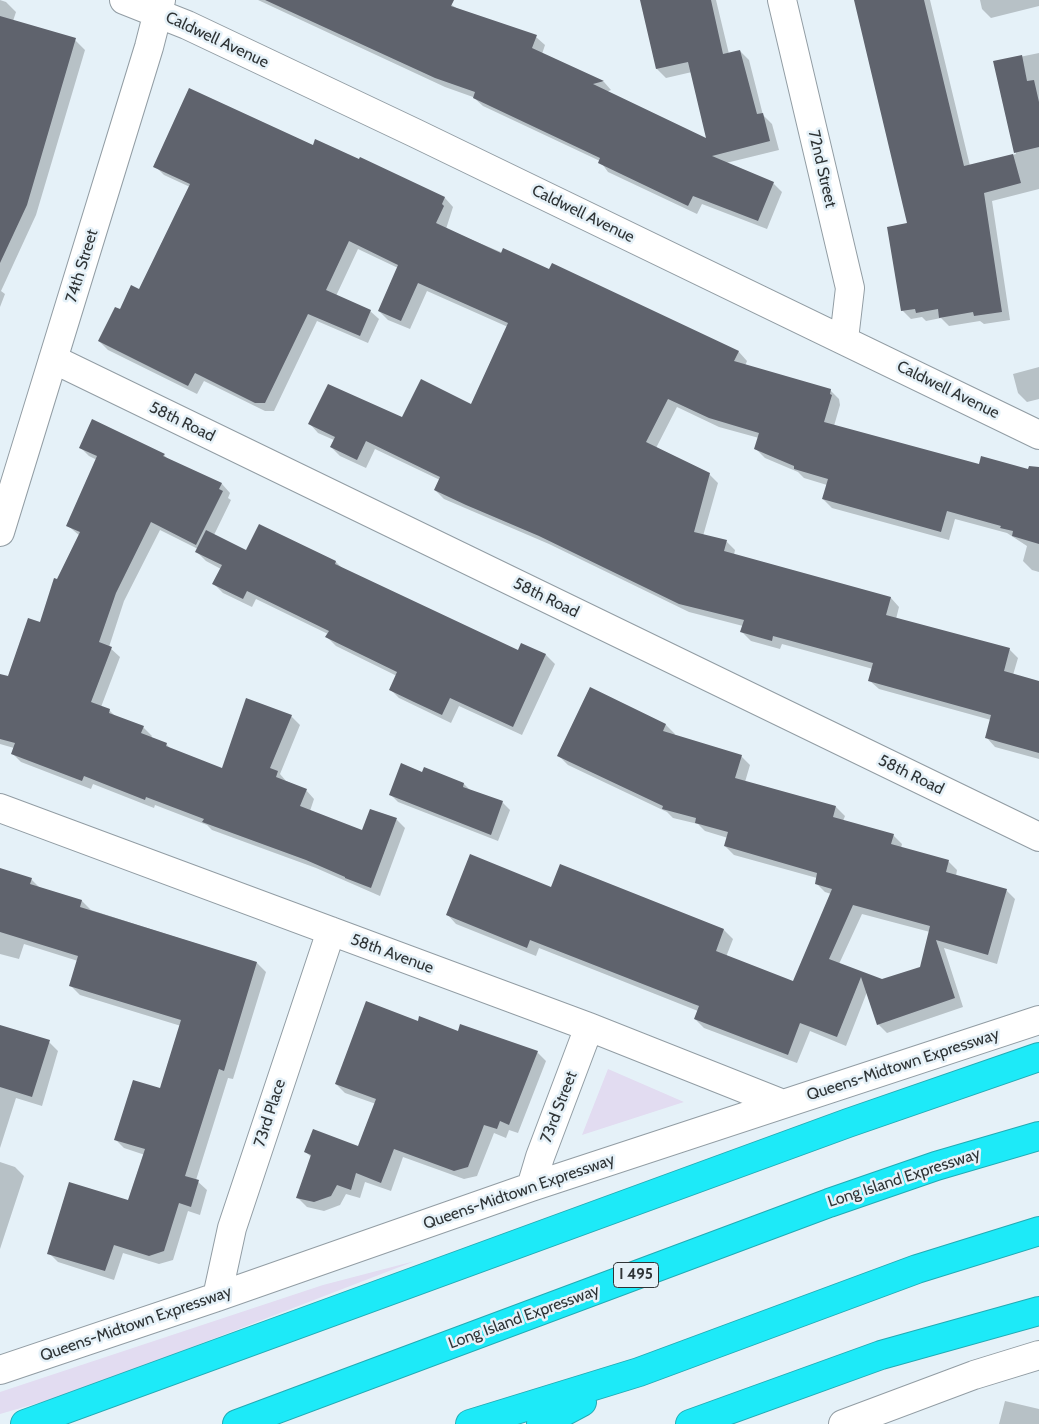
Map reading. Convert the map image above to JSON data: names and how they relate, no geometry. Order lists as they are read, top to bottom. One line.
{"streets":{"highway":["Long Island Expressway","I 495"],"street":["Caldwell Avenue","72nd Street","74th Street","58th Road","58th Avenue","Queens-Midtown Expressway","73rd Street","73rd Place"]},"crossings":[["Caldwell Avenue","72nd Street"],["Caldwell Avenue","74th Street"],["74th Street","58th Road"],["58th Avenue","Queens-Midtown Expressway"],["58th Avenue","73rd Street"],["58th Avenue","73rd Place"],["Queens-Midtown Expressway","73rd Street"],["Queens-Midtown Expressway","73rd Place"]]}
